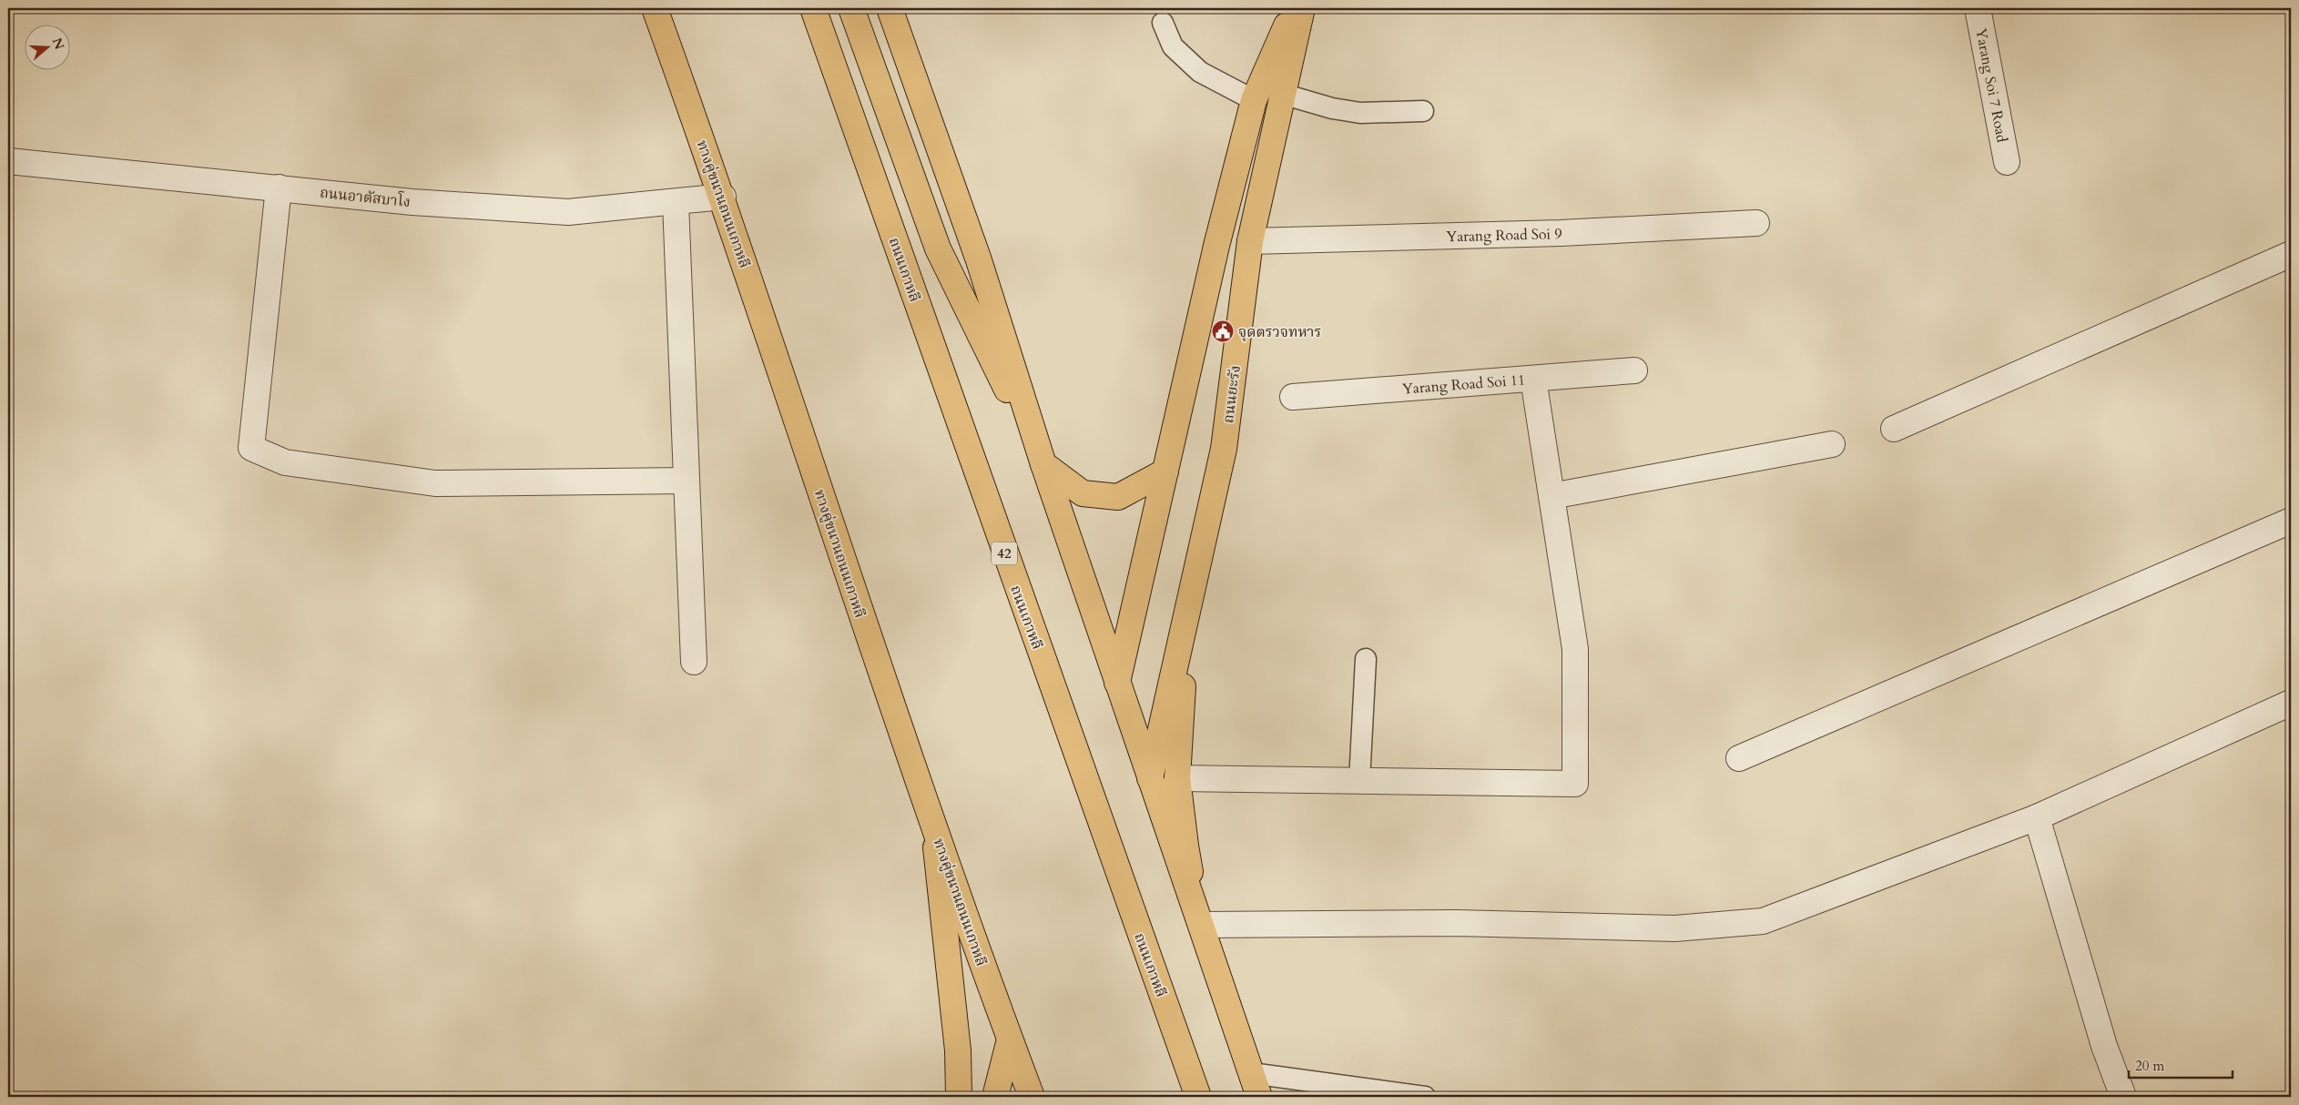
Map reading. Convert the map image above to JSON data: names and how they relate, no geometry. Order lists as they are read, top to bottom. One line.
{"streets":{"main road":["ทางคู่ขนานถนนเกาหลี","ถนนเกาหลี","ถนนยะรัง","42"],"street":["Yarang Soi 7 Road","ถนนอาตัสบาโง","Yarang Road Soi 9","Yarang Road Soi 11"]},"crossings":[["ถนนอาตัสบาโง","ทางคู่ขนานถนนเกาหลี"],["Yarang Road Soi 9","ถนนยะรัง"]],"places":{"public building":["จุดตรวจทหาร"]},"scale_bar":"20 m","north":"right"}
